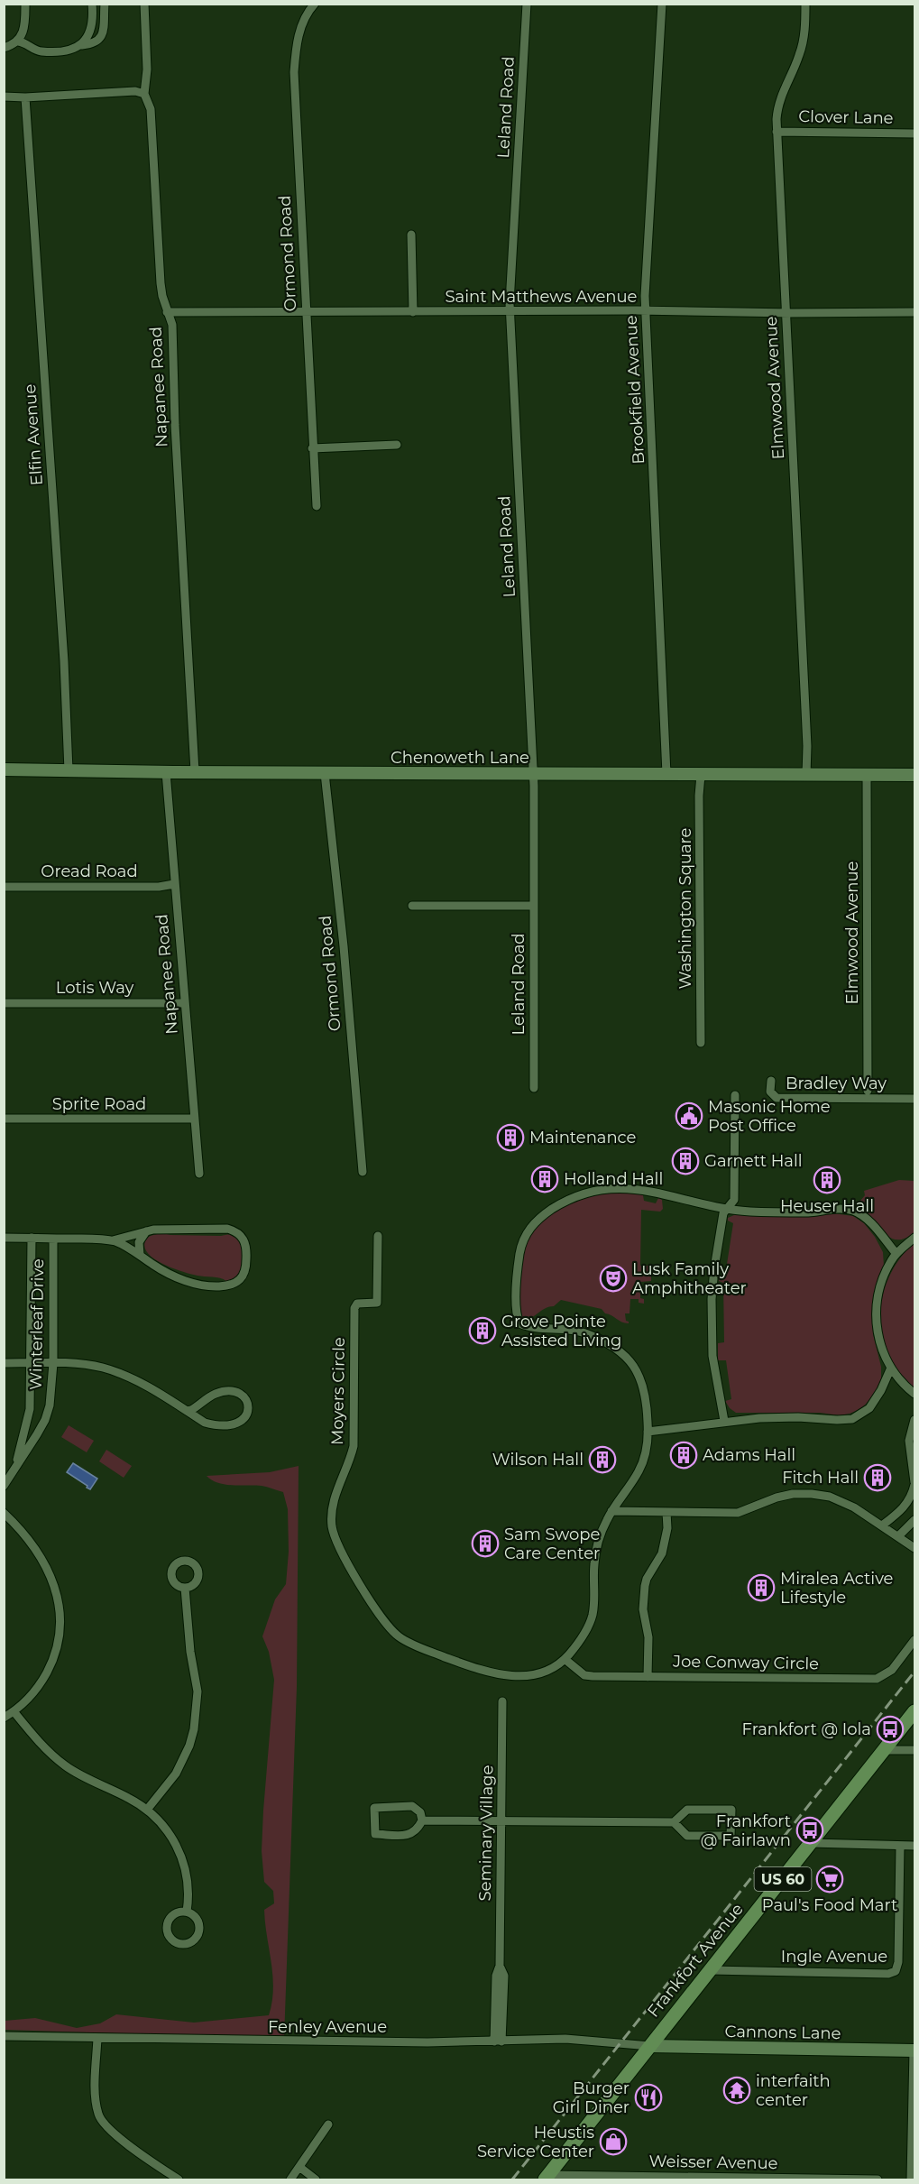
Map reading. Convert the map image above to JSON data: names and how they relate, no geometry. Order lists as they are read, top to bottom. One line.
{"streets":{"main road":["Chenoweth Lane","US 60","Frankfort Avenue","Cannons Lane"],"street":["Leland Road","Clover Lane","Ormond Road","Saint Matthews Avenue","Napanee Road","Elmwood Avenue","Brookfield Avenue","Elfin Avenue","Oread Road","Washington Square","Lotis Way","Bradley Way","Sprite Road","Winterleaf Drive","Moyers Circle","Joe Conway Circle","Seminary Village","Ingle Avenue","Fenley Avenue","Weisser Avenue"]},"crossings":[["Leland Road","Saint Matthews Avenue"],["Leland Road","Chenoweth Lane"],["Clover Lane","Elmwood Avenue"],["Ormond Road","Saint Matthews Avenue"],["Ormond Road","Chenoweth Lane"],["Saint Matthews Avenue","Napanee Road"],["Saint Matthews Avenue","Elmwood Avenue"],["Saint Matthews Avenue","Brookfield Avenue"],["Napanee Road","Chenoweth Lane"],["Napanee Road","Oread Road"],["Napanee Road","Lotis Way"],["Napanee Road","Sprite Road"],["Elmwood Avenue","Chenoweth Lane"],["Brookfield Avenue","Chenoweth Lane"],["Elfin Avenue","Chenoweth Lane"],["Chenoweth Lane","Washington Square"],["Moyers Circle","Joe Conway Circle"],["Seminary Village","Fenley Avenue"],["Ingle Avenue","Frankfort Avenue"],["Frankfort Avenue","Fenley Avenue"],["Frankfort Avenue","Cannons Lane"],["Frankfort Avenue","Weisser Avenue"],["Fenley Avenue","Cannons Lane"]],"places":{"public building":["Masonic Home Post Office"],"building":["Maintenance","Garnett Hall","Holland Hall","Heuser Hall","Grove Pointe Assisted Living","Adams Hall","Wilson Hall","Fitch Hall","Sam Swope Care Center","Miralea Active Lifestyle"],"theatre":["Lusk Family Amphitheater"],"bus stop":["Frankfort @ Iola","Frankfort @ Fairlawn"],"supermarket":["Paul's Food Mart"],"temple":["interfaith center"],"restaurant":["Burger Girl Diner"],"shop":["Heustis Service Center"]}}
